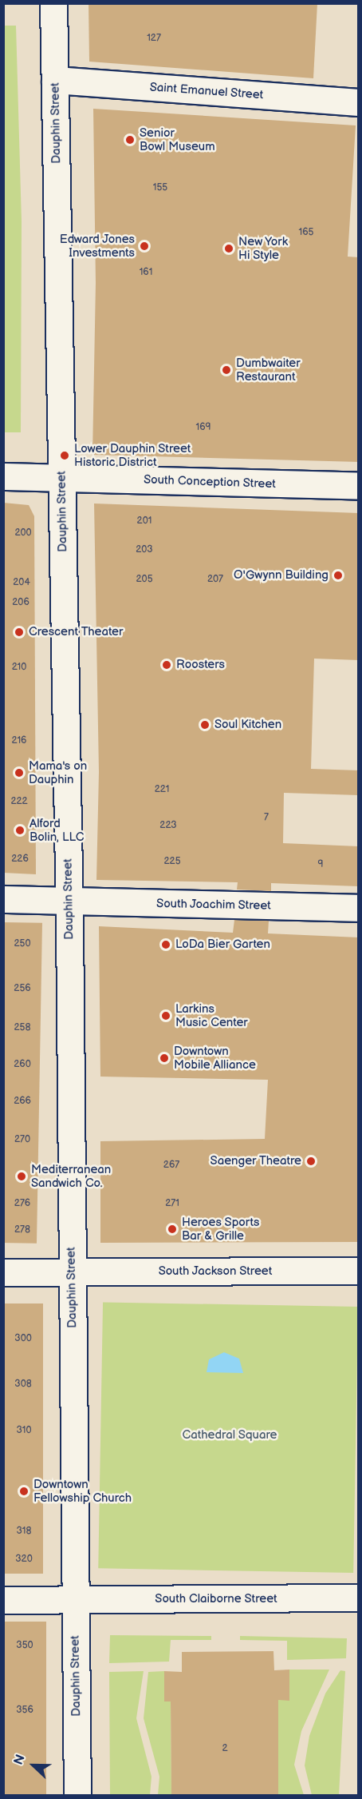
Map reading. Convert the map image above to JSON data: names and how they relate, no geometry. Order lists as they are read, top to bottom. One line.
{"streets":{"street":["Saint Emanuel Street","Dauphin Street","South Conception Street","South Joachim Street","South Jackson Street","South Claiborne Street"]},"crossings":[["Saint Emanuel Street","Dauphin Street"],["Dauphin Street","South Conception Street"],["Dauphin Street","South Joachim Street"],["Dauphin Street","South Jackson Street"],["Dauphin Street","South Claiborne Street"]],"parks":["Cathedral Square"],"places":["Senior Bowl Museum","Edward Jones Investments","New York Hi Style","Dumbwaiter Restaurant","Lower Dauphin Street Historic District","O'Gwynn Building","Crescent Theater","Roosters","Soul Kitchen","Mama's on Dauphin","Alford Bolin, LLC","LoDa Bier Garten","Larkins Music Center","Downtown Mobile Alliance","Saenger Theatre","Mediterranean Sandwich Co.","Heroes Sports Bar & Grille","Downtown Fellowship Church"],"house_numbers":["127","155","165","161","169","201","200","203","205","207","204","206","210","216","221","222","7","223","226","225","9","250","256","258","260","266","270","267","276","271","278","300","308","310","318","320","350","356","2"],"north":"left"}
